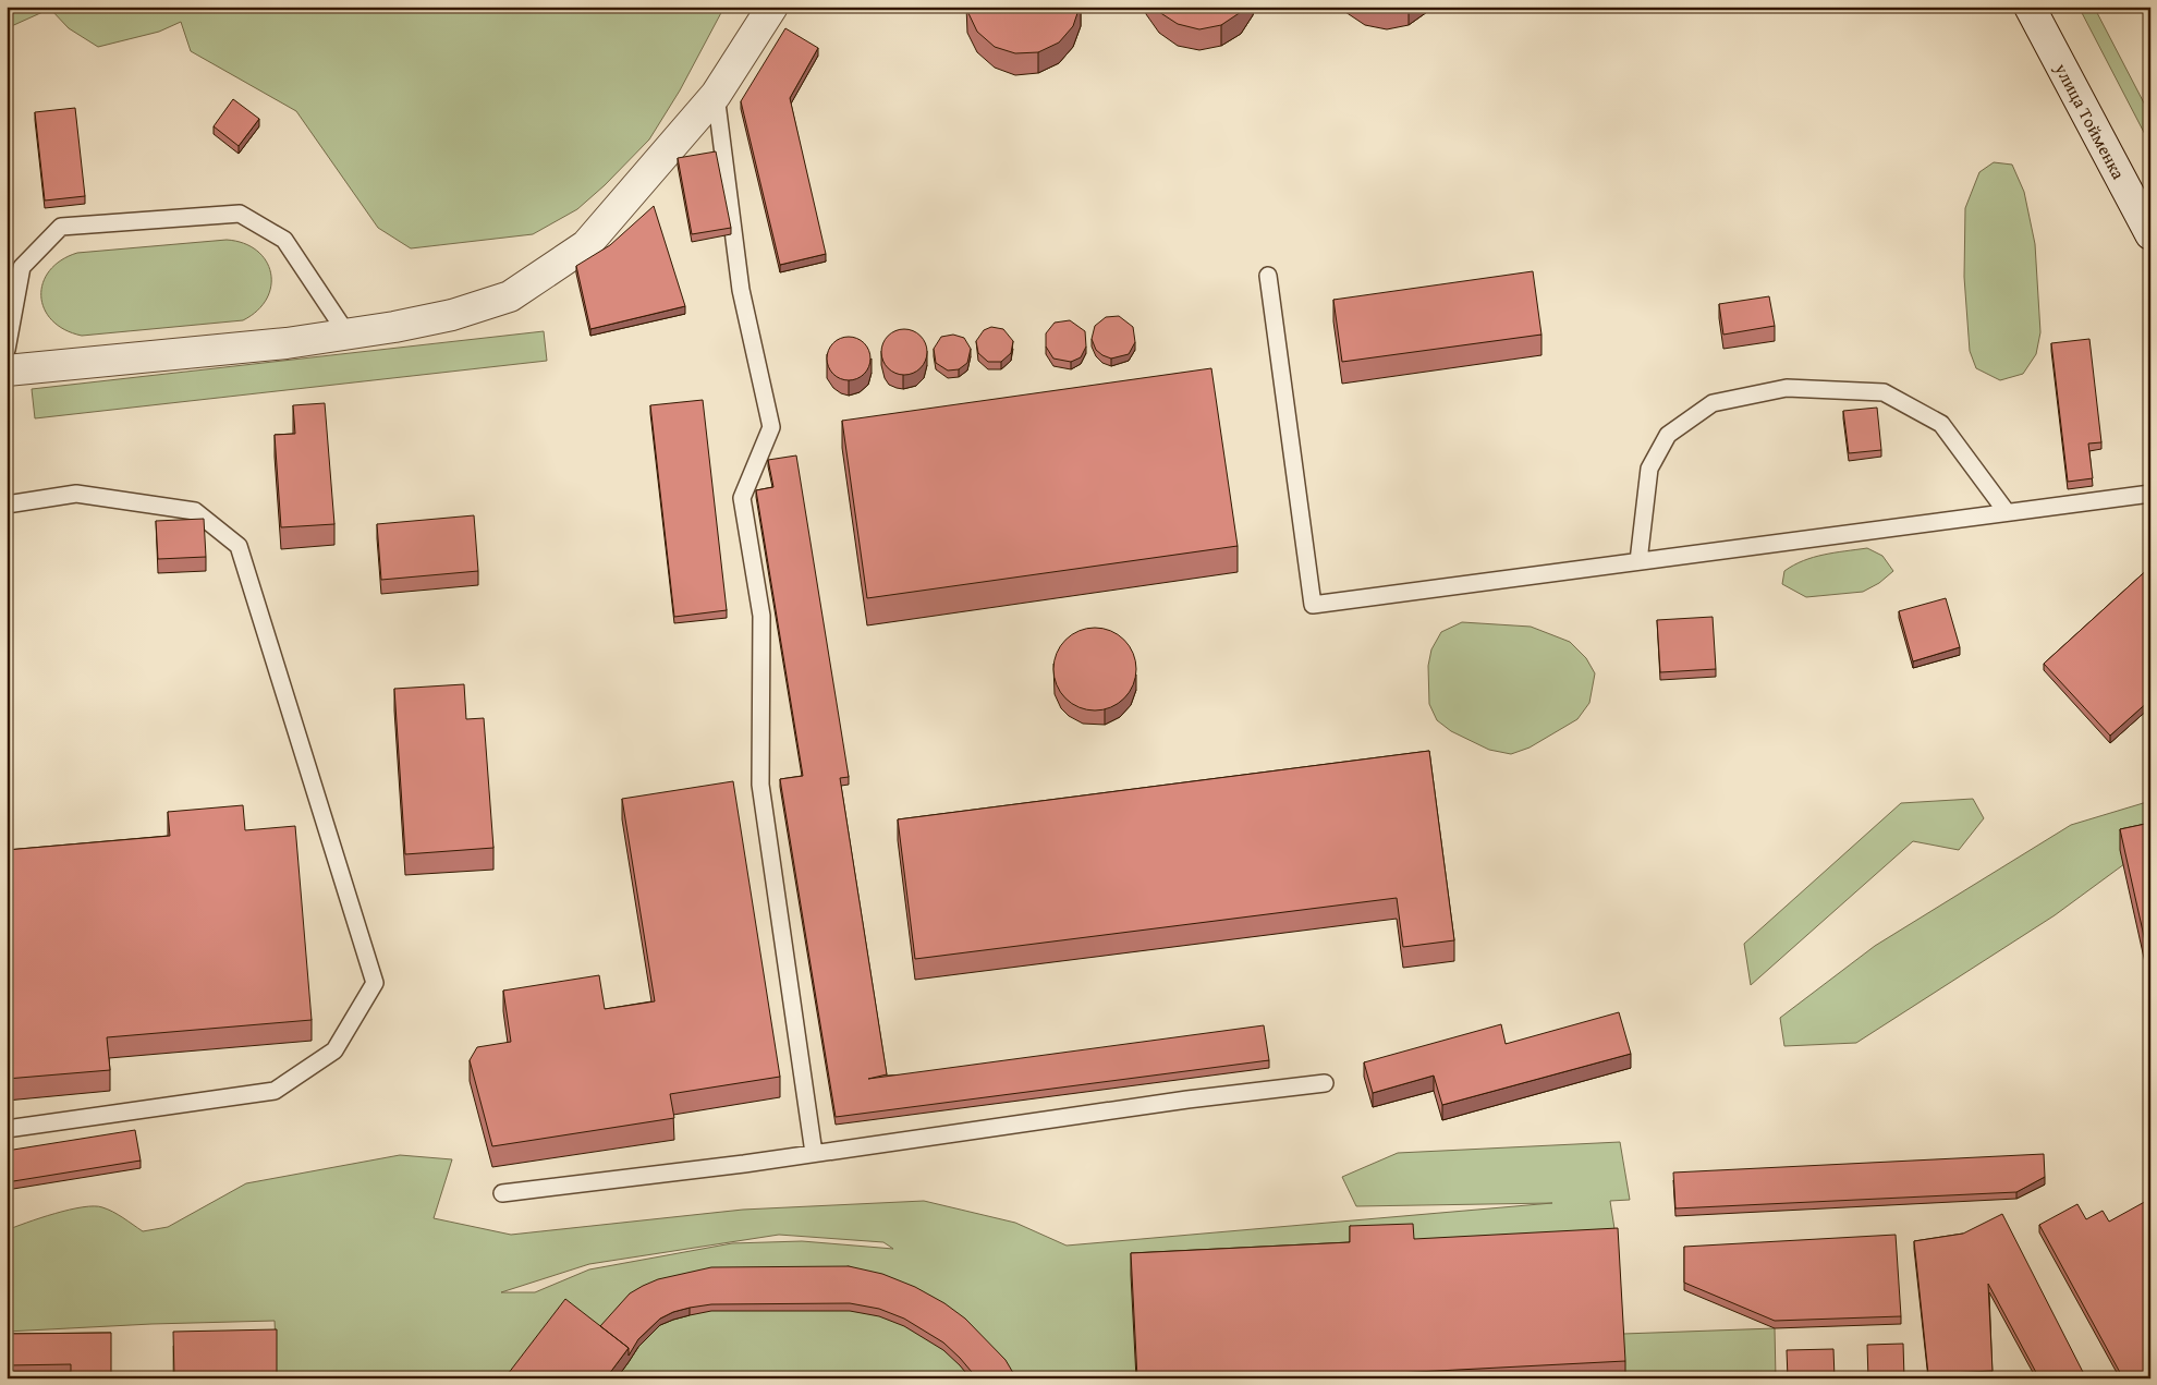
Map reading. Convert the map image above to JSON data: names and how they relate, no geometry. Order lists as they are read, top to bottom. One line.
{"streets":{"street":["улица Тойменка"]}}
